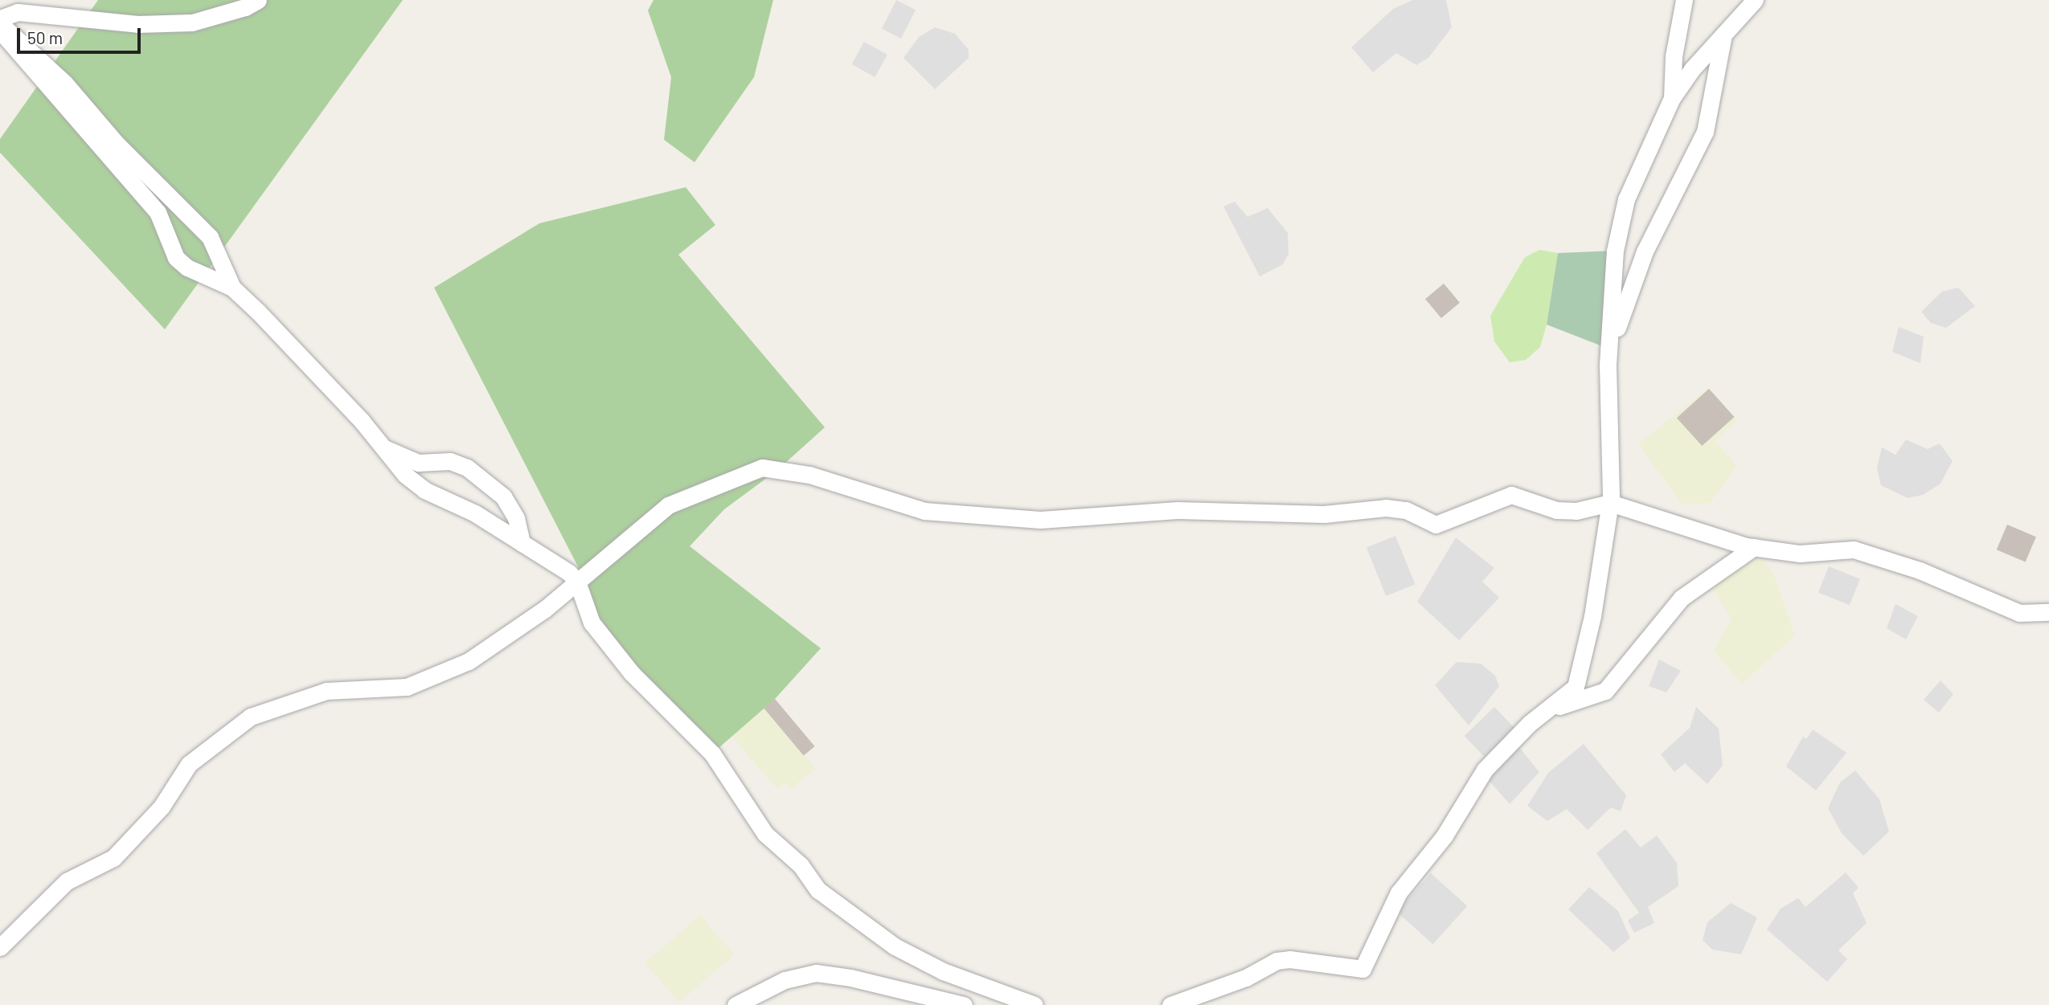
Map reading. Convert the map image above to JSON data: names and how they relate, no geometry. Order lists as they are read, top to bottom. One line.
{"scale_bar":"50 m"}
